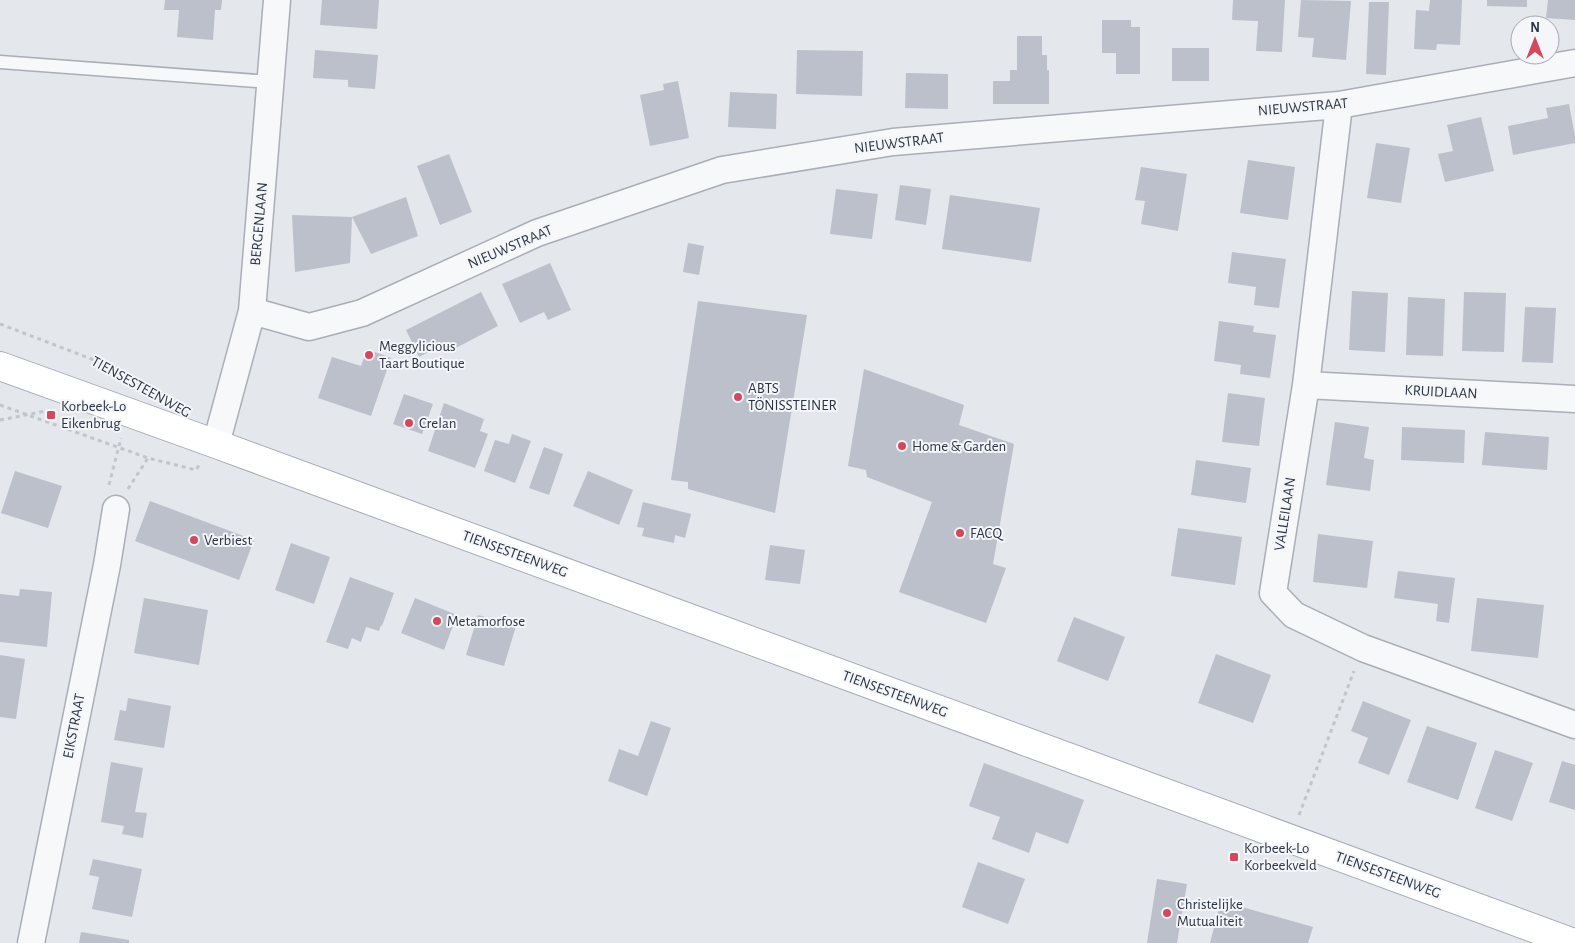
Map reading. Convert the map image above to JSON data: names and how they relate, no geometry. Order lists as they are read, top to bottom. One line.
{"streets":{"main road":["TIENSESTEENWEG"],"street":["NIEUWSTRAAT","BERGENLAAN","KRUIDLAAN","VALLEILAAN","EIKSTRAAT"]},"crossings":[["NIEUWSTRAAT","BERGENLAAN"],["NIEUWSTRAAT","VALLEILAAN"],["BERGENLAAN","TIENSESTEENWEG"],["KRUIDLAAN","VALLEILAAN"]],"places":{"other":["Meggylicious Taart Boutique","ABTS TÖNISSTEINER","Crelan","Home & Garden","FACQ","Verbiest","Metamorfose","Christelijke Mutualiteit"],"transit":["Korbeek-Lo Eikenbrug","Korbeek-Lo Korbeekveld"]},"north":"top"}
